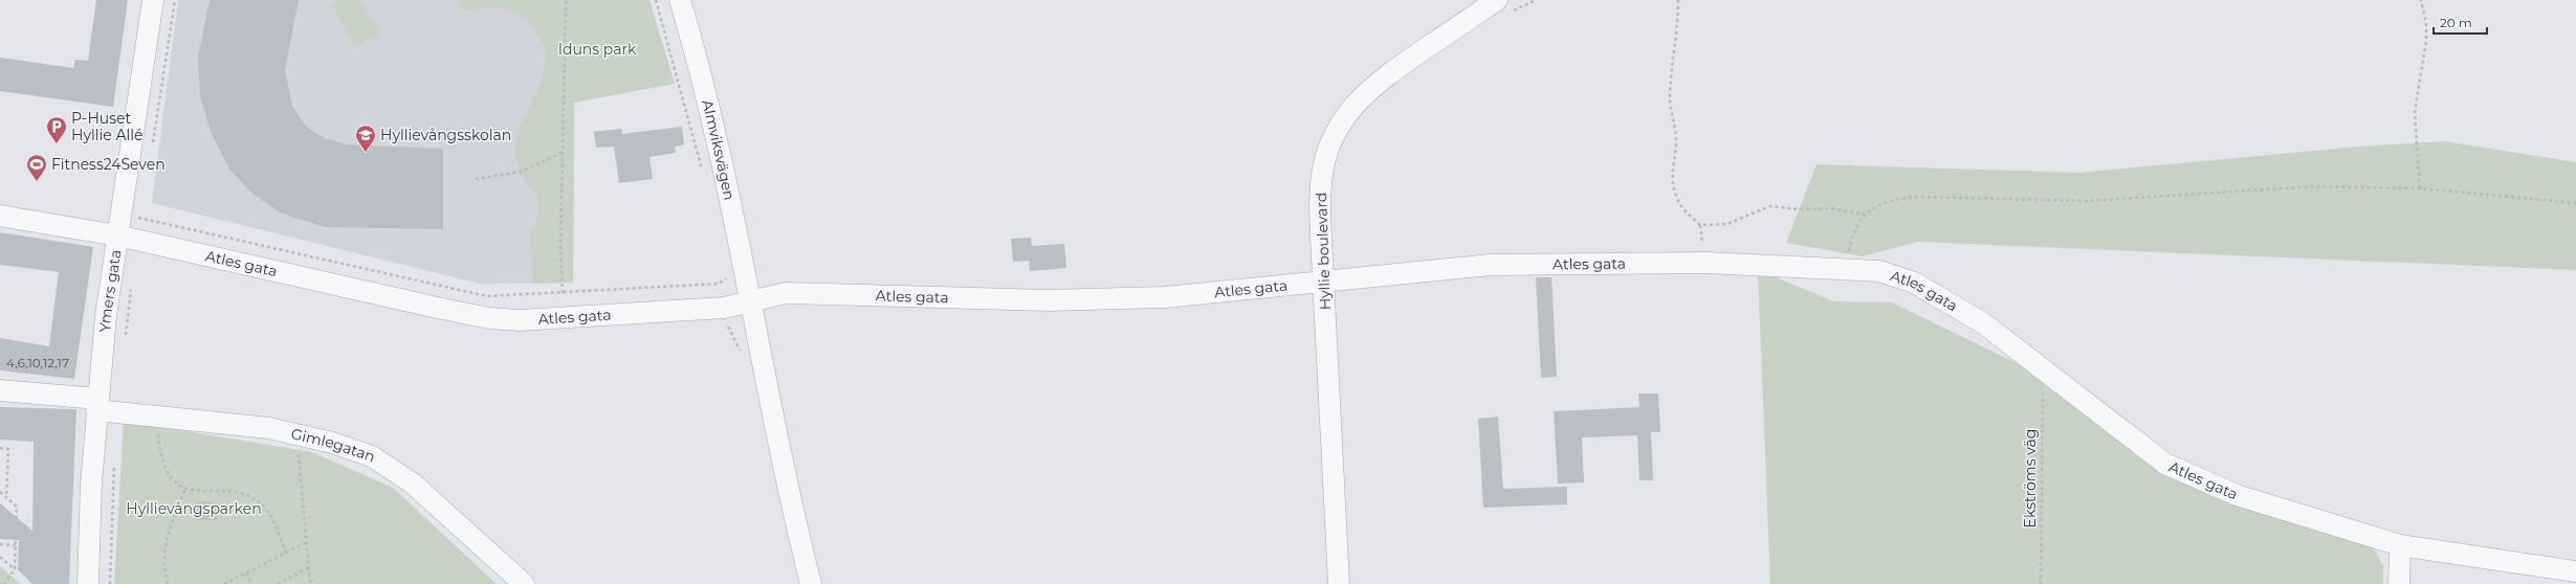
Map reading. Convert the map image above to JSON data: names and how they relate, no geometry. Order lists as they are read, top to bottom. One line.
{"streets":{"street":["Almviksvägen","Hyllie boulevard","Atles gata","Ymers gata","Gimlegatan"],"path":["Ekströms väg"]},"crossings":[["Almviksvägen","Atles gata"],["Hyllie boulevard","Atles gata"],["Atles gata","Ymers gata"],["Atles gata","Ekströms väg"],["Ymers gata","Gimlegatan"]],"parks":["Iduns park","Hyllievångsparken"],"places":{"parking":["P-Huset Hyllie Allé"],"school or university":["Hyllievångsskolan"],"sports":["Fitness24Seven"]},"house_numbers":["4,6,10,12,17"],"scale_bar":"20 m"}
